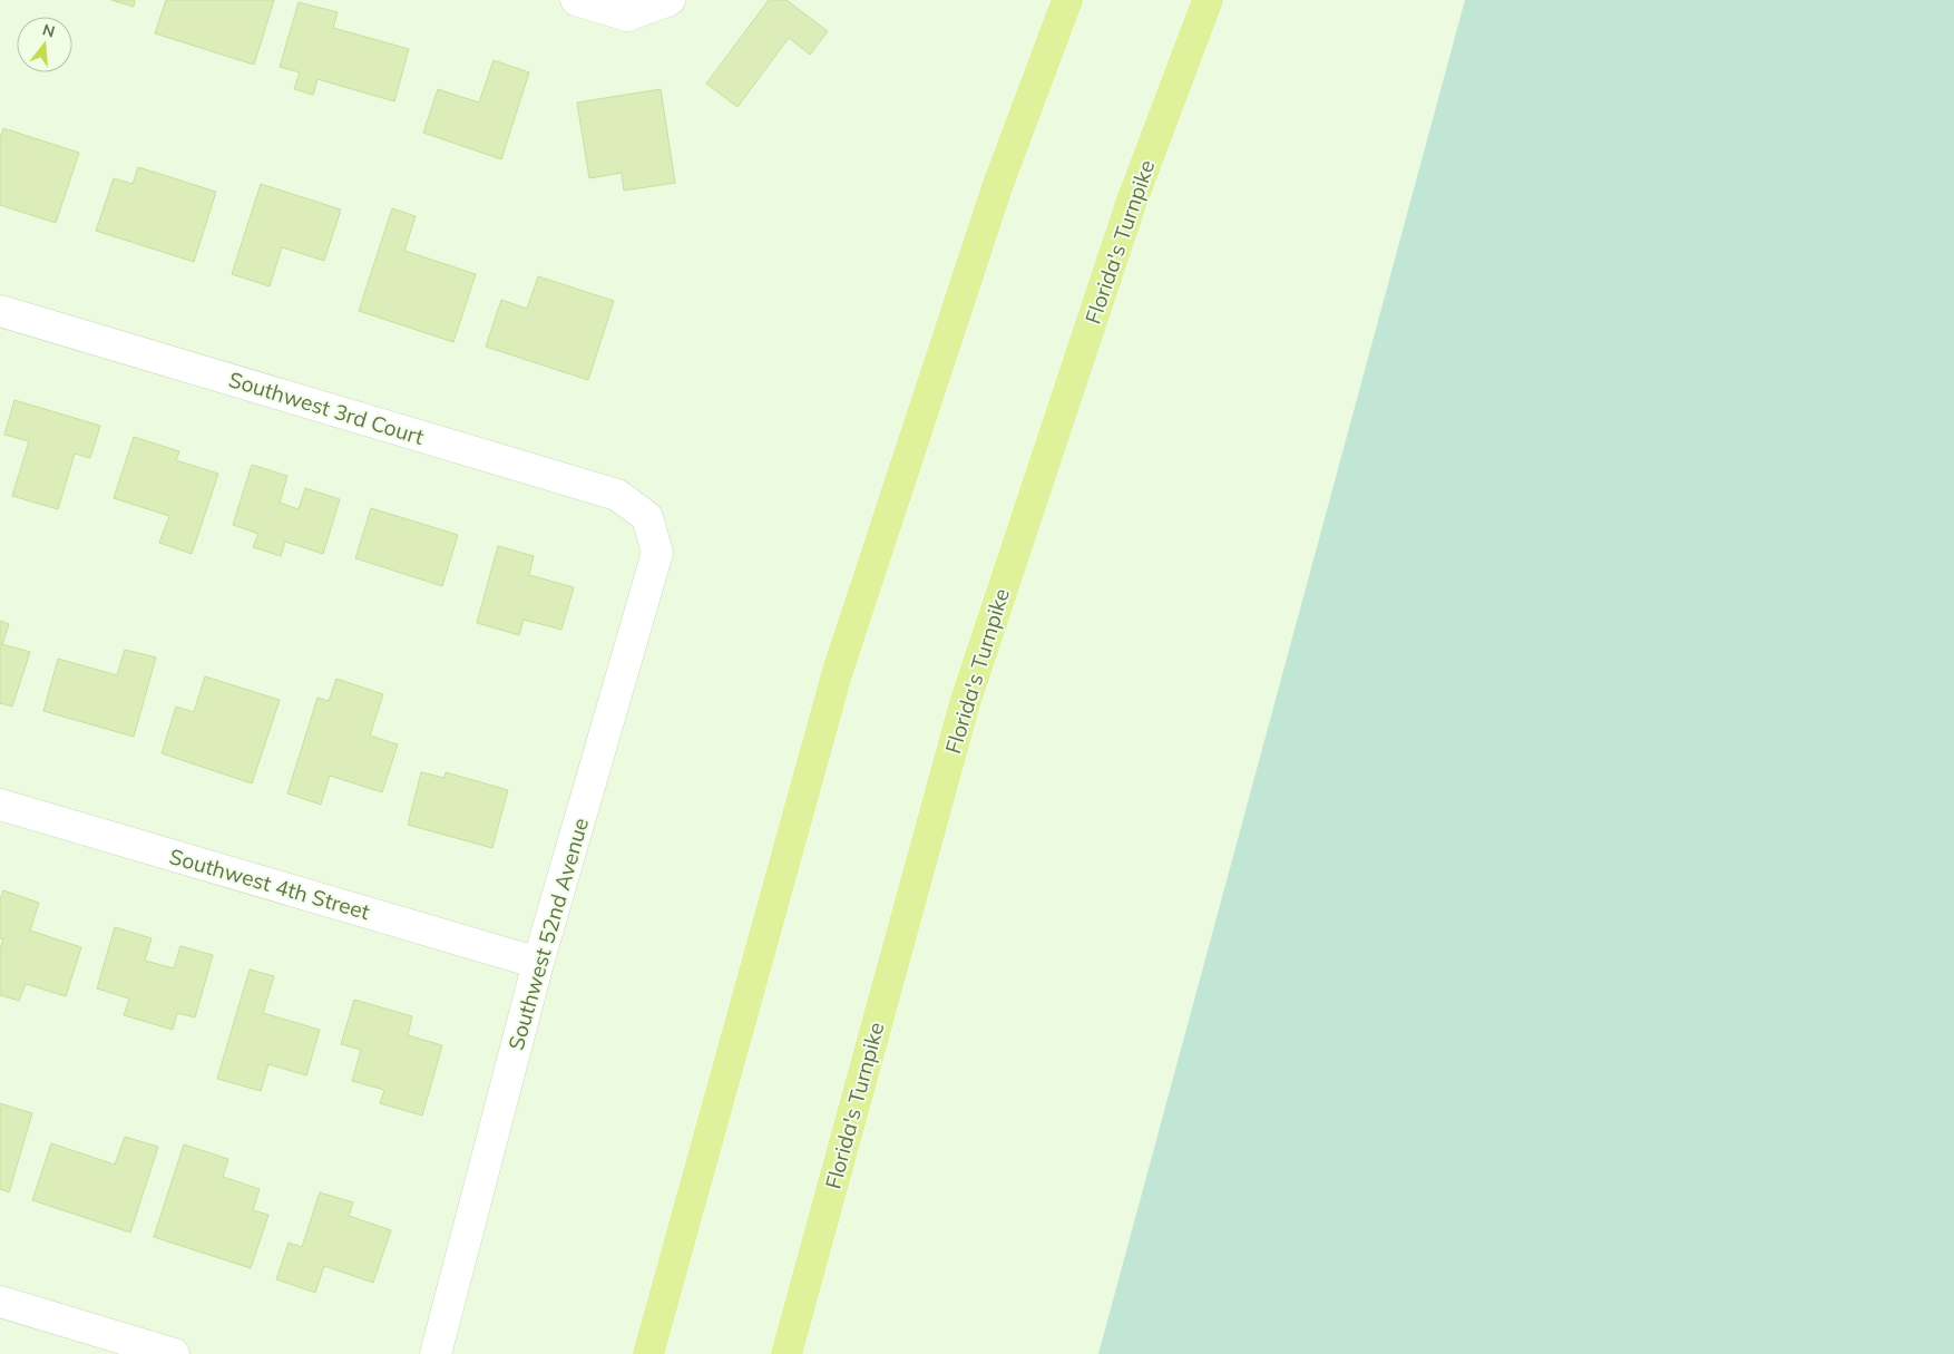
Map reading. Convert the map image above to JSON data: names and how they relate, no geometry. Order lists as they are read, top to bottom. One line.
{"streets":{"highway":["Florida's Turnpike"],"street":["Southwest 3rd Court","Southwest 4th Street","Southwest 52nd Avenue"]},"crossings":[["Southwest 3rd Court","Southwest 52nd Avenue"],["Southwest 4th Street","Southwest 52nd Avenue"]],"north":"top"}
